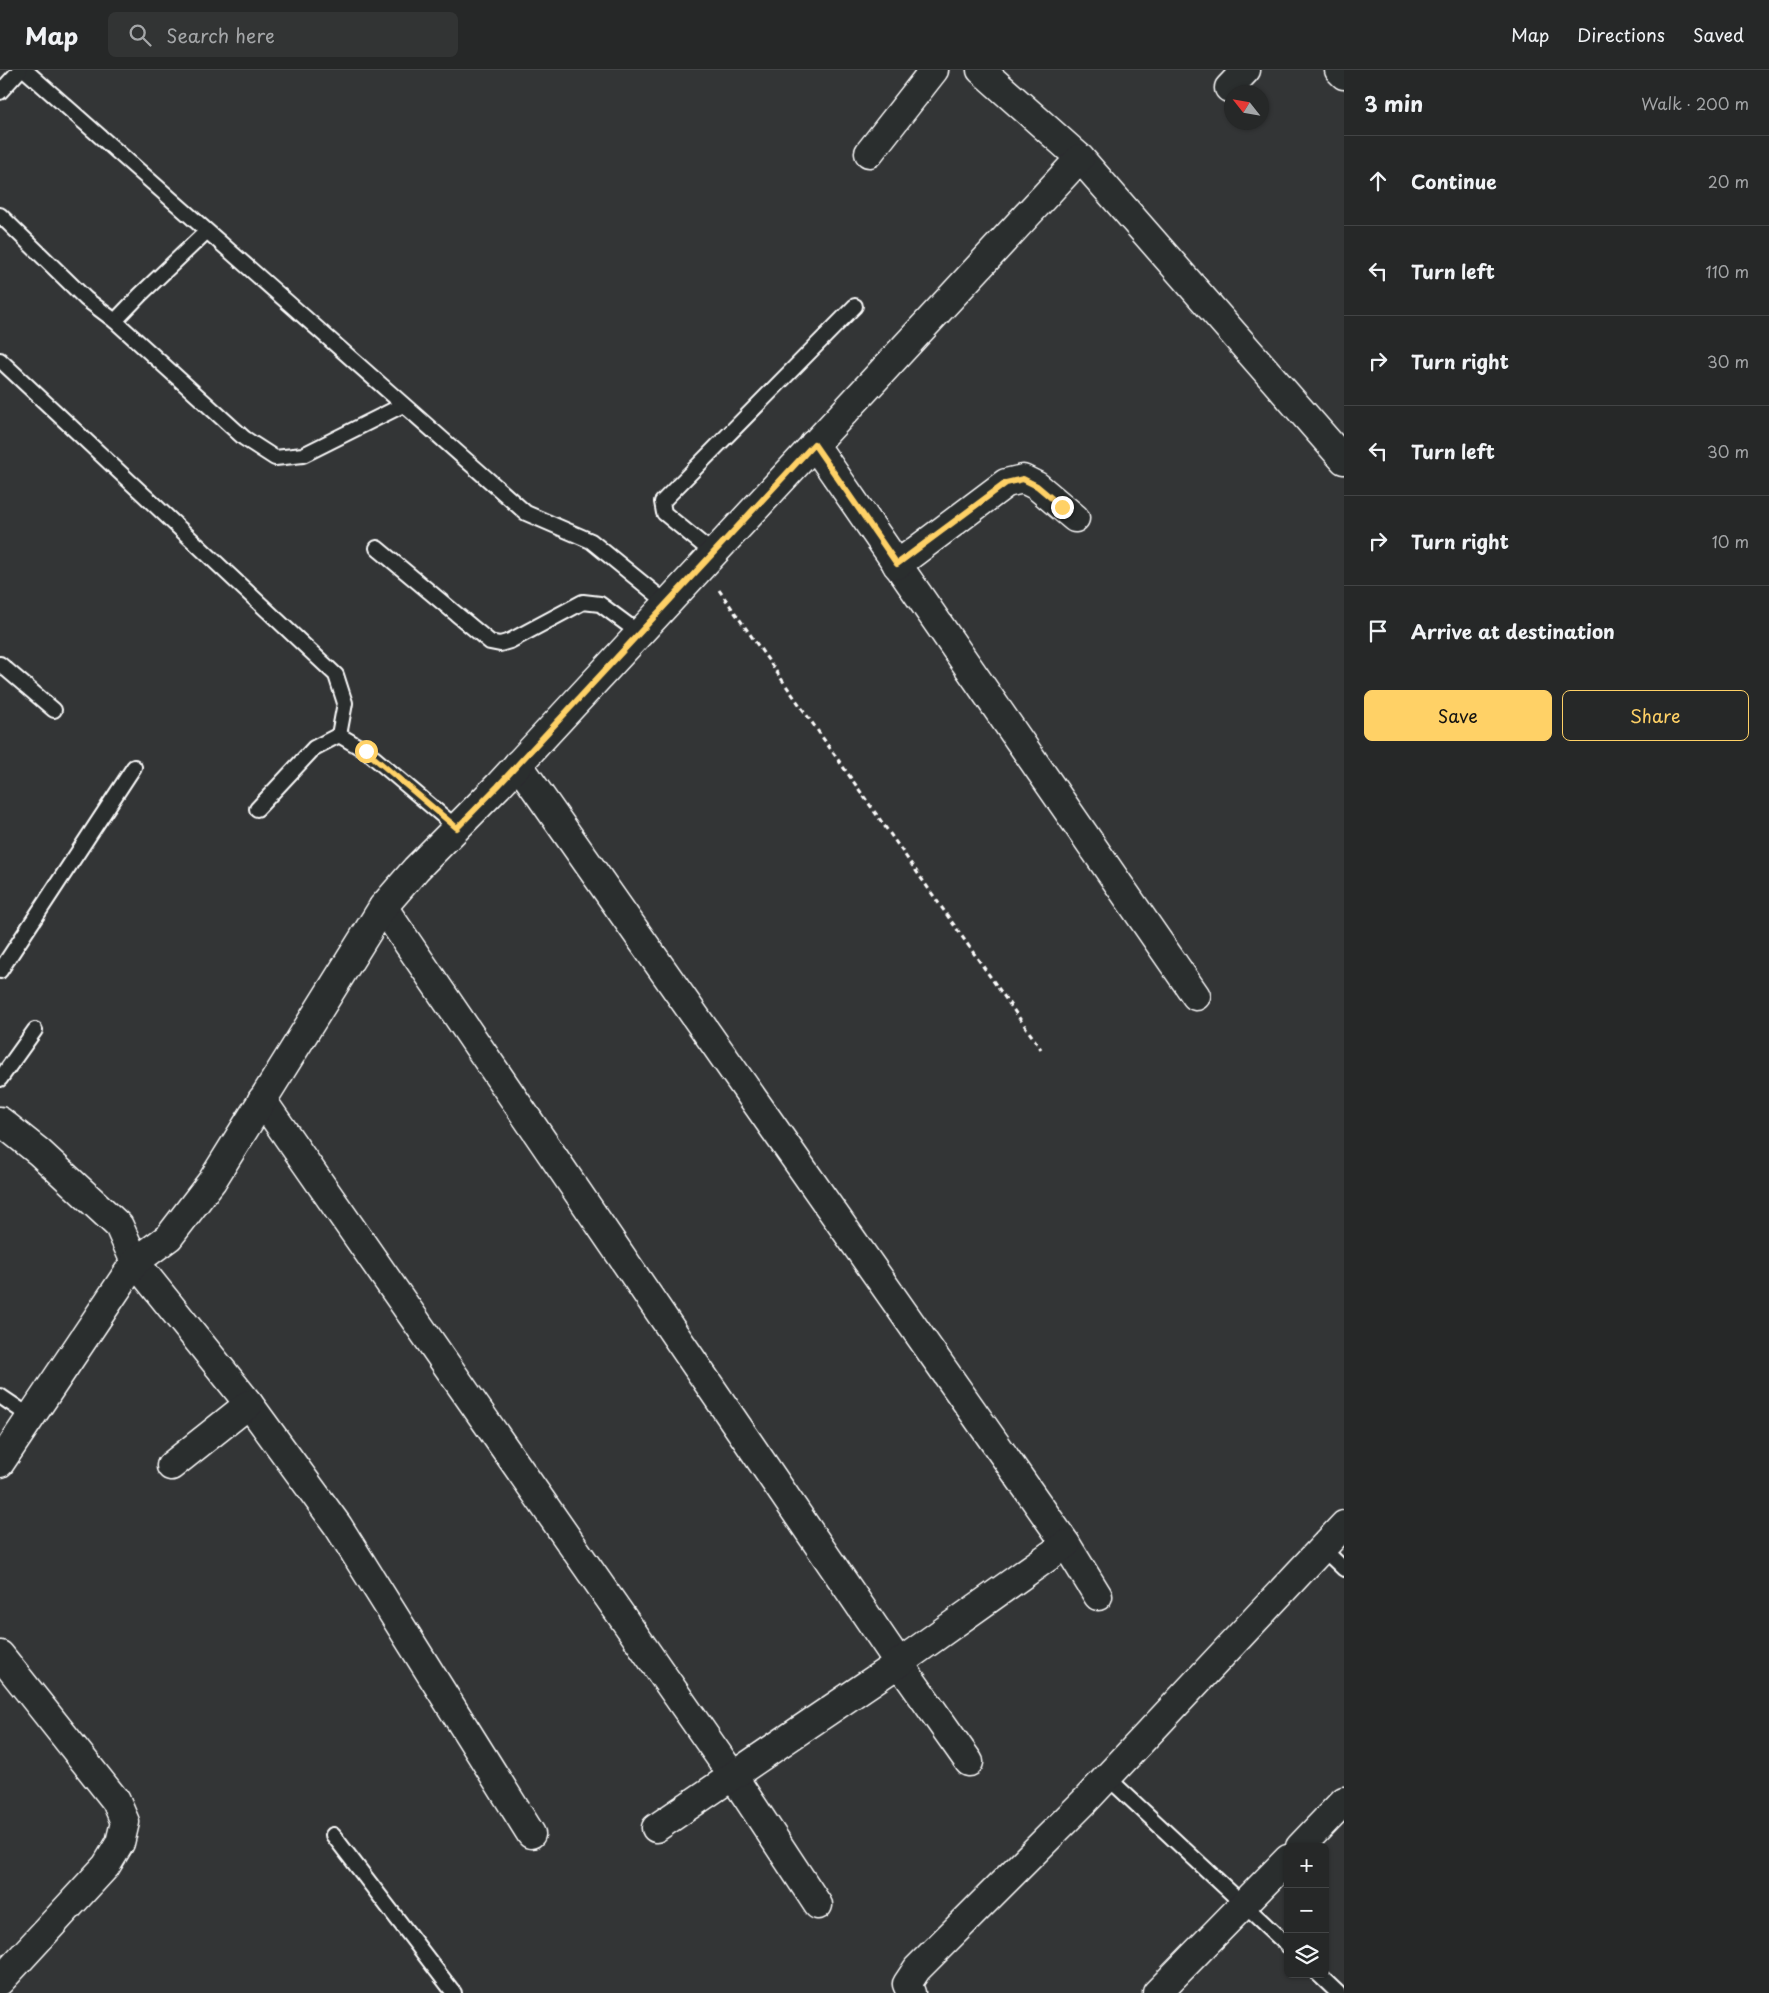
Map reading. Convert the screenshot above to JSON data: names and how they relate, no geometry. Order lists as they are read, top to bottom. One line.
{"north":"top left","page":{"header":"Map","search":"Search here","nav":["Map","Directions","Saved"],"heading":["3 min","Walk · 200 m"],"list":[["Continue","20 m"],["Turn left","110 m"],["Turn right","30 m"],["Turn left","30 m"],["Turn right","10 m"],"Arrive at destination"],"buttons":["Save","Share"],"map_buttons":["+","−"]}}
